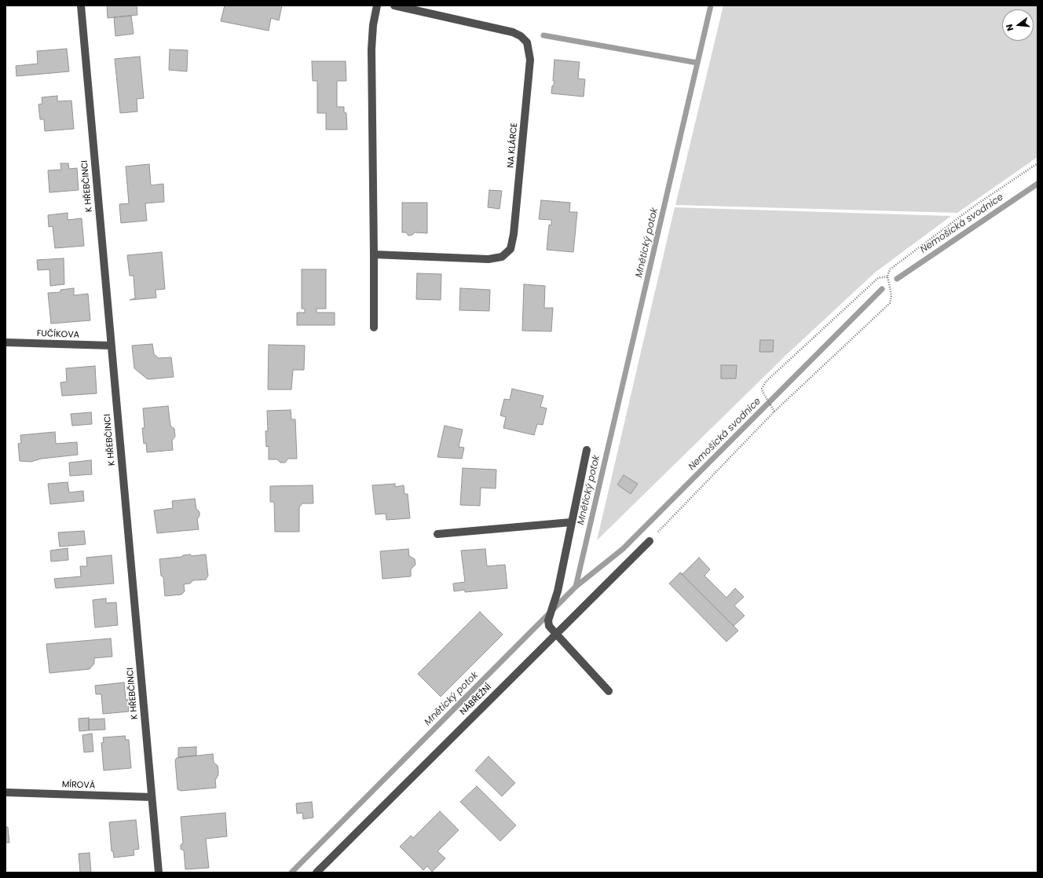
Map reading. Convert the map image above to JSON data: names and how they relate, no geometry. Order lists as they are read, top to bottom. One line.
{"streets":{"street":["NA KLÁRCE","K HŘEBČINCI","FUČÍKOVA","NÁBŘEŽNÍ","MÍROVÁ"]},"crossings":[["K HŘEBČINCI","FUČÍKOVA"],["K HŘEBČINCI","MÍROVÁ"]],"water":["Nemošická svodnice","Mnětický potok"],"north":"left"}
